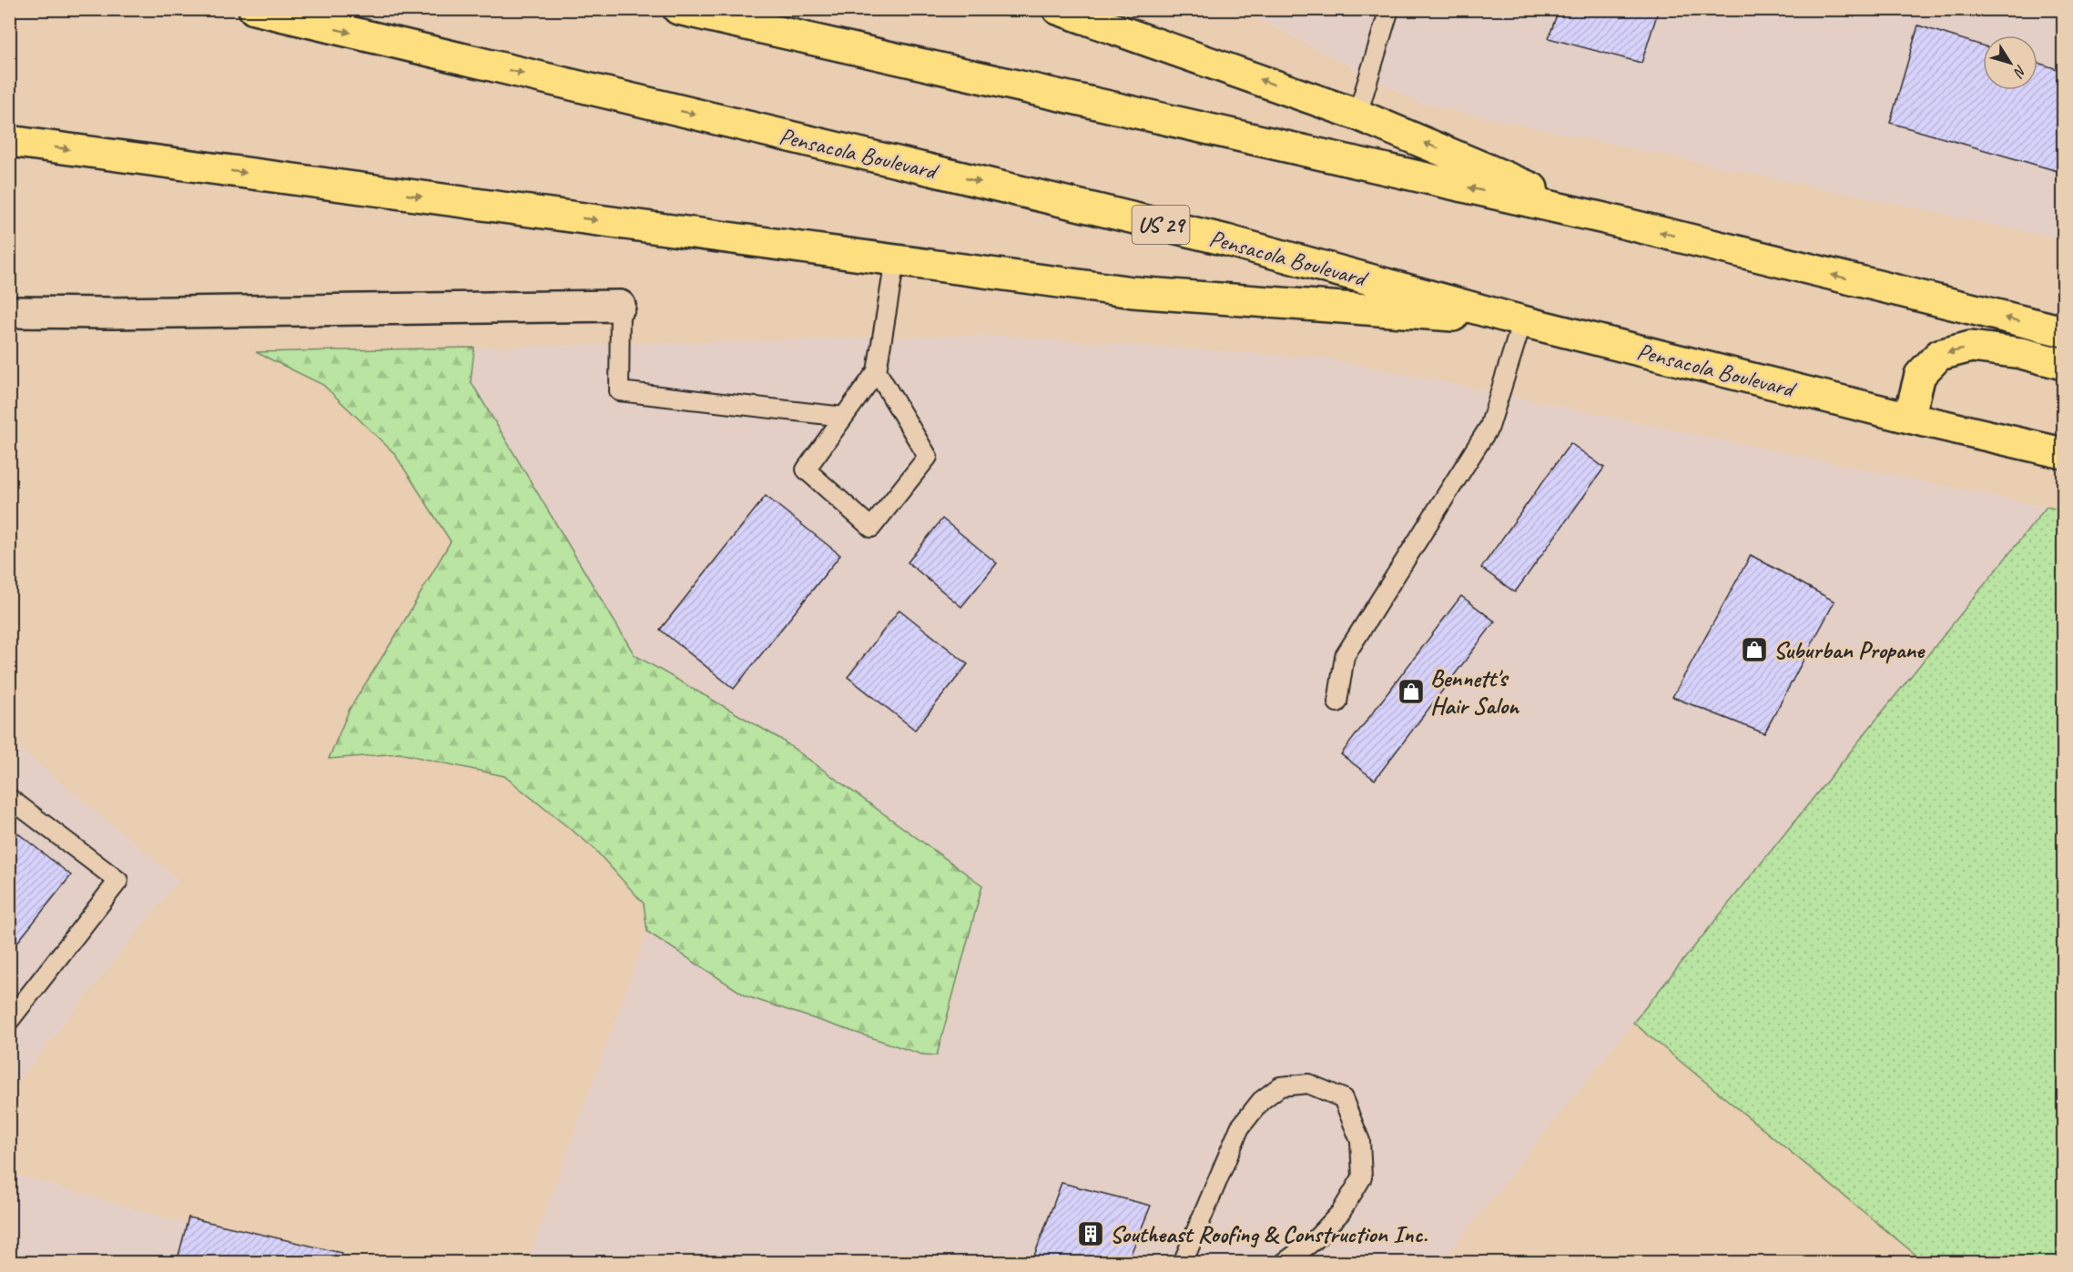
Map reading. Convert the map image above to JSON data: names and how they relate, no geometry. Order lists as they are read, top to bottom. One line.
{"streets":{"highway":["Pensacola Boulevard","US 29"]},"places":{"shop":["Suburban Propane","Bennett's Hair Salon"],"building":["Southeast Roofing & Construction Inc."]},"north":"bottom right"}
